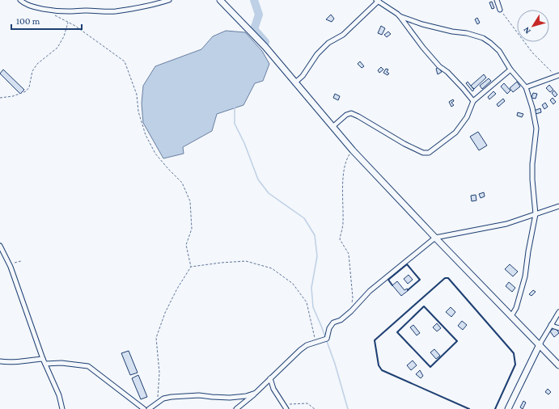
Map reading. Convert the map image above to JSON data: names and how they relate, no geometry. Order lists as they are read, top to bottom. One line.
{"scale_bar":"100 m","north":"bottom left"}
